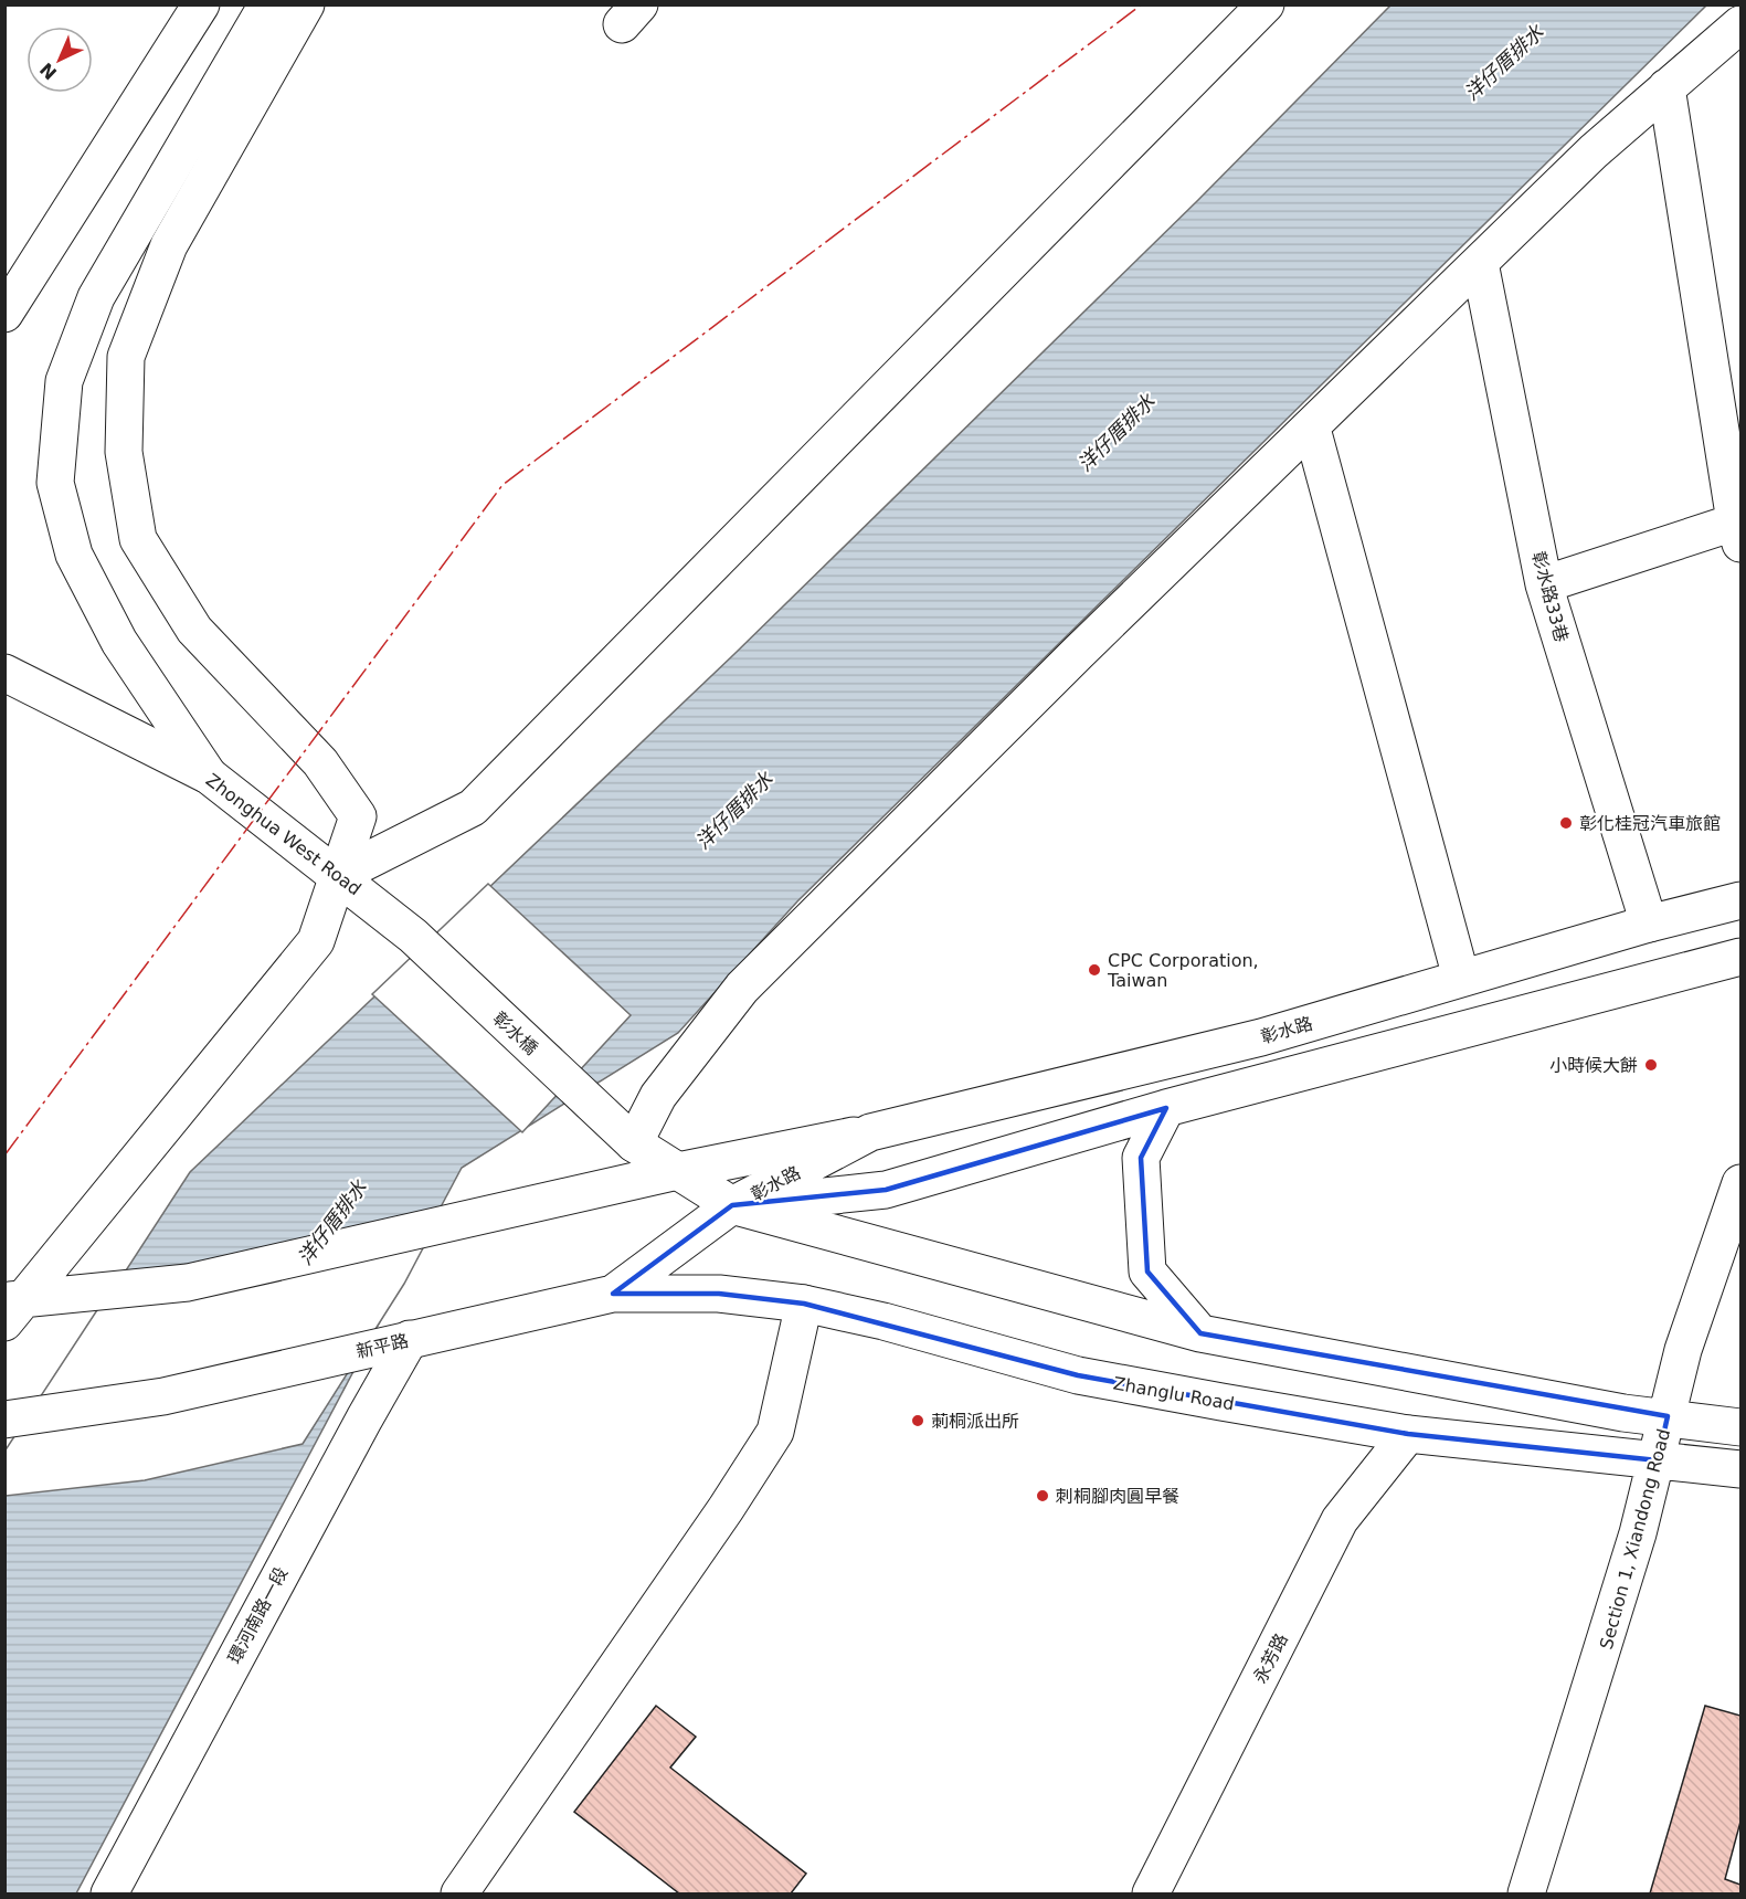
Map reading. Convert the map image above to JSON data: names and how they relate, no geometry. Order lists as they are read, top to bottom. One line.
{"streets":{"main road":["彰水路33巷","Zhonghua West Road","彰水路","彰水橋","新平路","Zhanglu Road","Section 1, Xiandong Road","環河南路一段","永芳路"]},"crossings":[["彰水路33巷","彰水路"],["Zhonghua West Road","彰水橋"],["彰水路","新平路"],["新平路","Zhanglu Road"],["新平路","環河南路一段"],["Zhanglu Road","Section 1, Xiandong Road"],["Zhanglu Road","永芳路"]],"water":["洋仔厝排水"],"places":["彰化桂冠汽車旅館","CPC Corporation, Taiwan","小時候大餅","莿桐派出所","刺桐腳肉圓早餐"],"north":"bottom left"}
